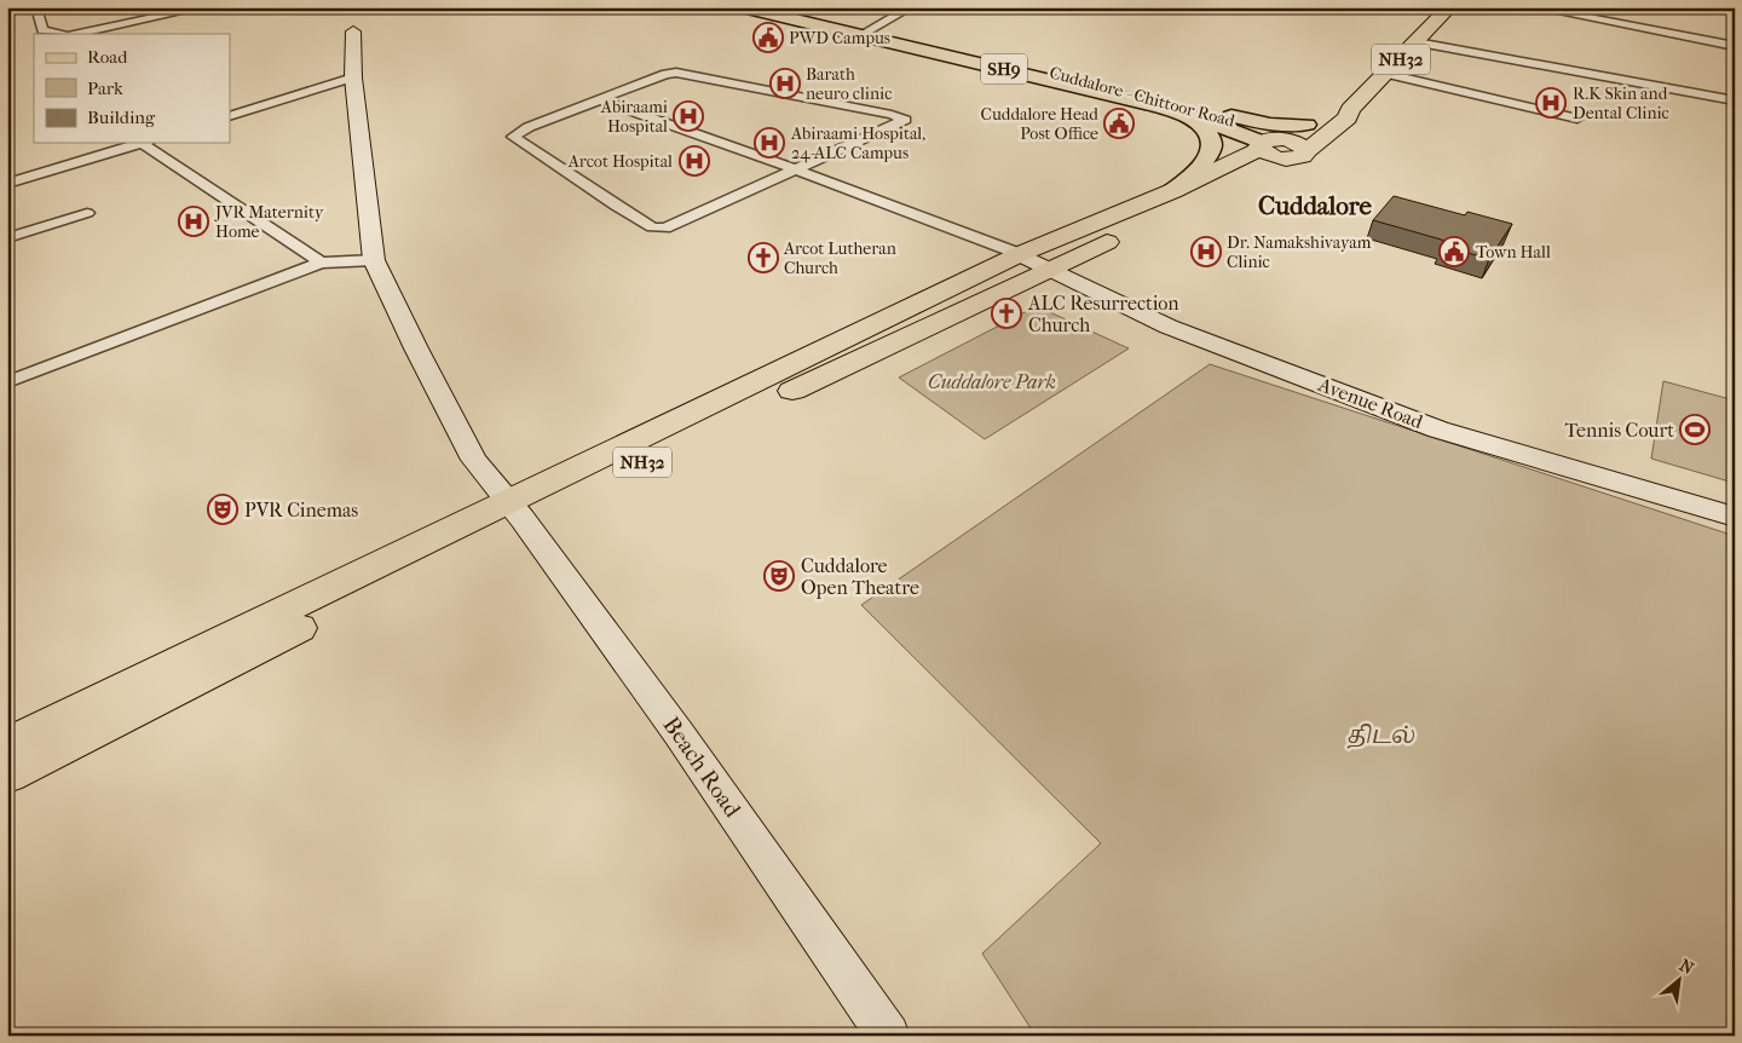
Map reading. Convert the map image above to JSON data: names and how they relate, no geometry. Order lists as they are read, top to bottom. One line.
{"streets":{"highway":["NH32"],"main road":["SH9","Cuddalore - Chittoor Road"],"street":["Avenue Road","Beach Road"]},"crossings":[["NH32","Cuddalore - Chittoor Road"],["NH32","Avenue Road"],["NH32","Beach Road"]],"districts":["Cuddalore"],"parks":["Cuddalore Park","திடல்"],"places":{"public building":["PWD Campus","Cuddalore Head Post Office","Town Hall"],"hospital":["Barath neuro clinic","R.K Skin and Dental Clinic","Abiraami Hospital","Abiraami Hospital, 24-ALC Campus","Arcot Hospital","JVR Maternity Home","Dr. Namakshivayam Clinic"],"church":["Arcot Lutheran Church","ALC Resurrection Church"],"sports":["Tennis Court"],"theatre":["PVR Cinemas","Cuddalore Open Theatre"]},"legend":["Road","Park","Building"],"north":"top right"}
